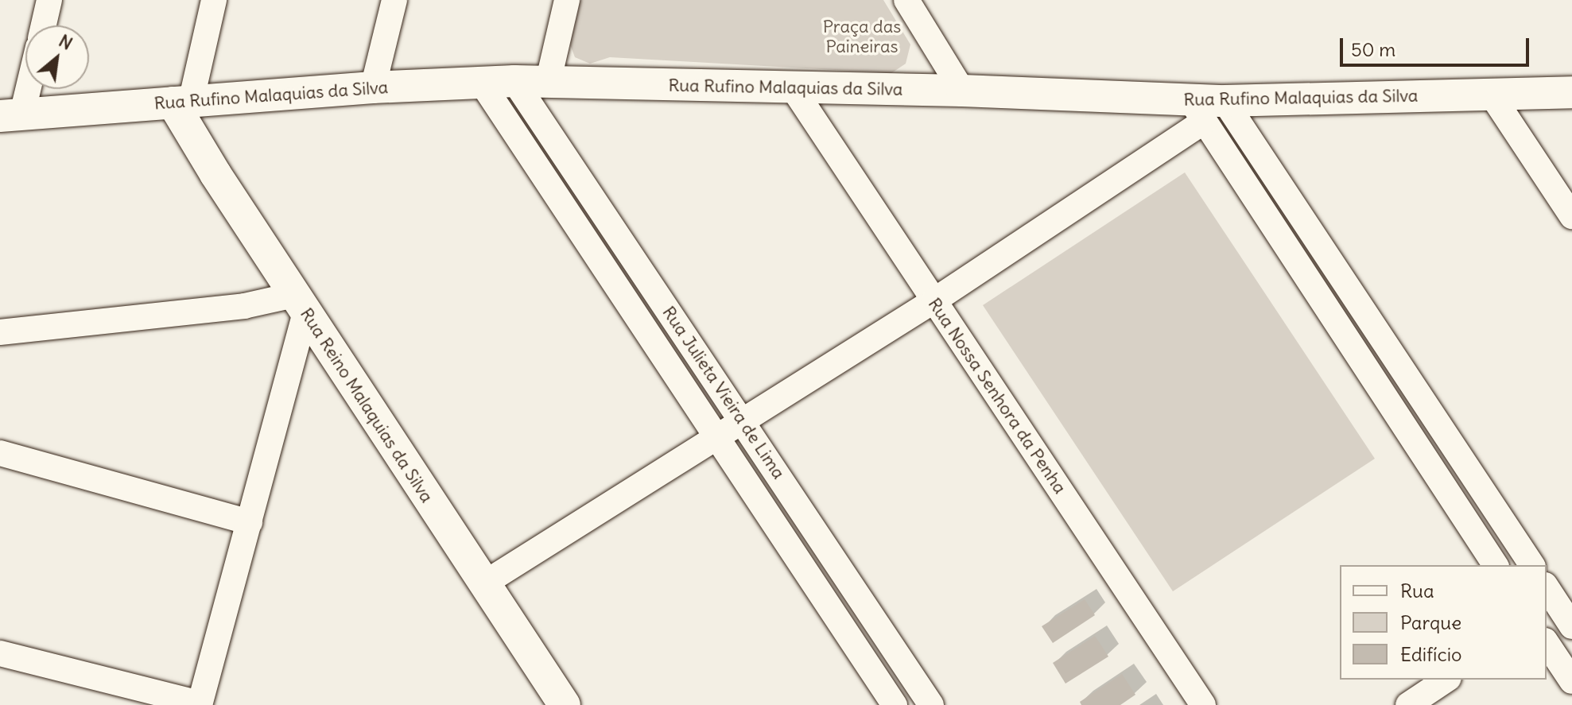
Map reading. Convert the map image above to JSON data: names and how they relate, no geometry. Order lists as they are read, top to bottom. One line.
{"streets":{"street":["Rua Rufino Malaquias da Silva","Rua Julieta Vieira de Lima","Rua Nossa Senhora da Penha","Rua Reino Malaquias da Silva"]},"crossings":[["Rua Rufino Malaquias da Silva","Rua Julieta Vieira de Lima"],["Rua Rufino Malaquias da Silva","Rua Nossa Senhora da Penha"],["Rua Rufino Malaquias da Silva","Rua Reino Malaquias da Silva"]],"parks":["Praça das Paineiras"],"legend":["Rua","Parque","Edifício"],"scale_bar":"50 m","north":"top right"}
